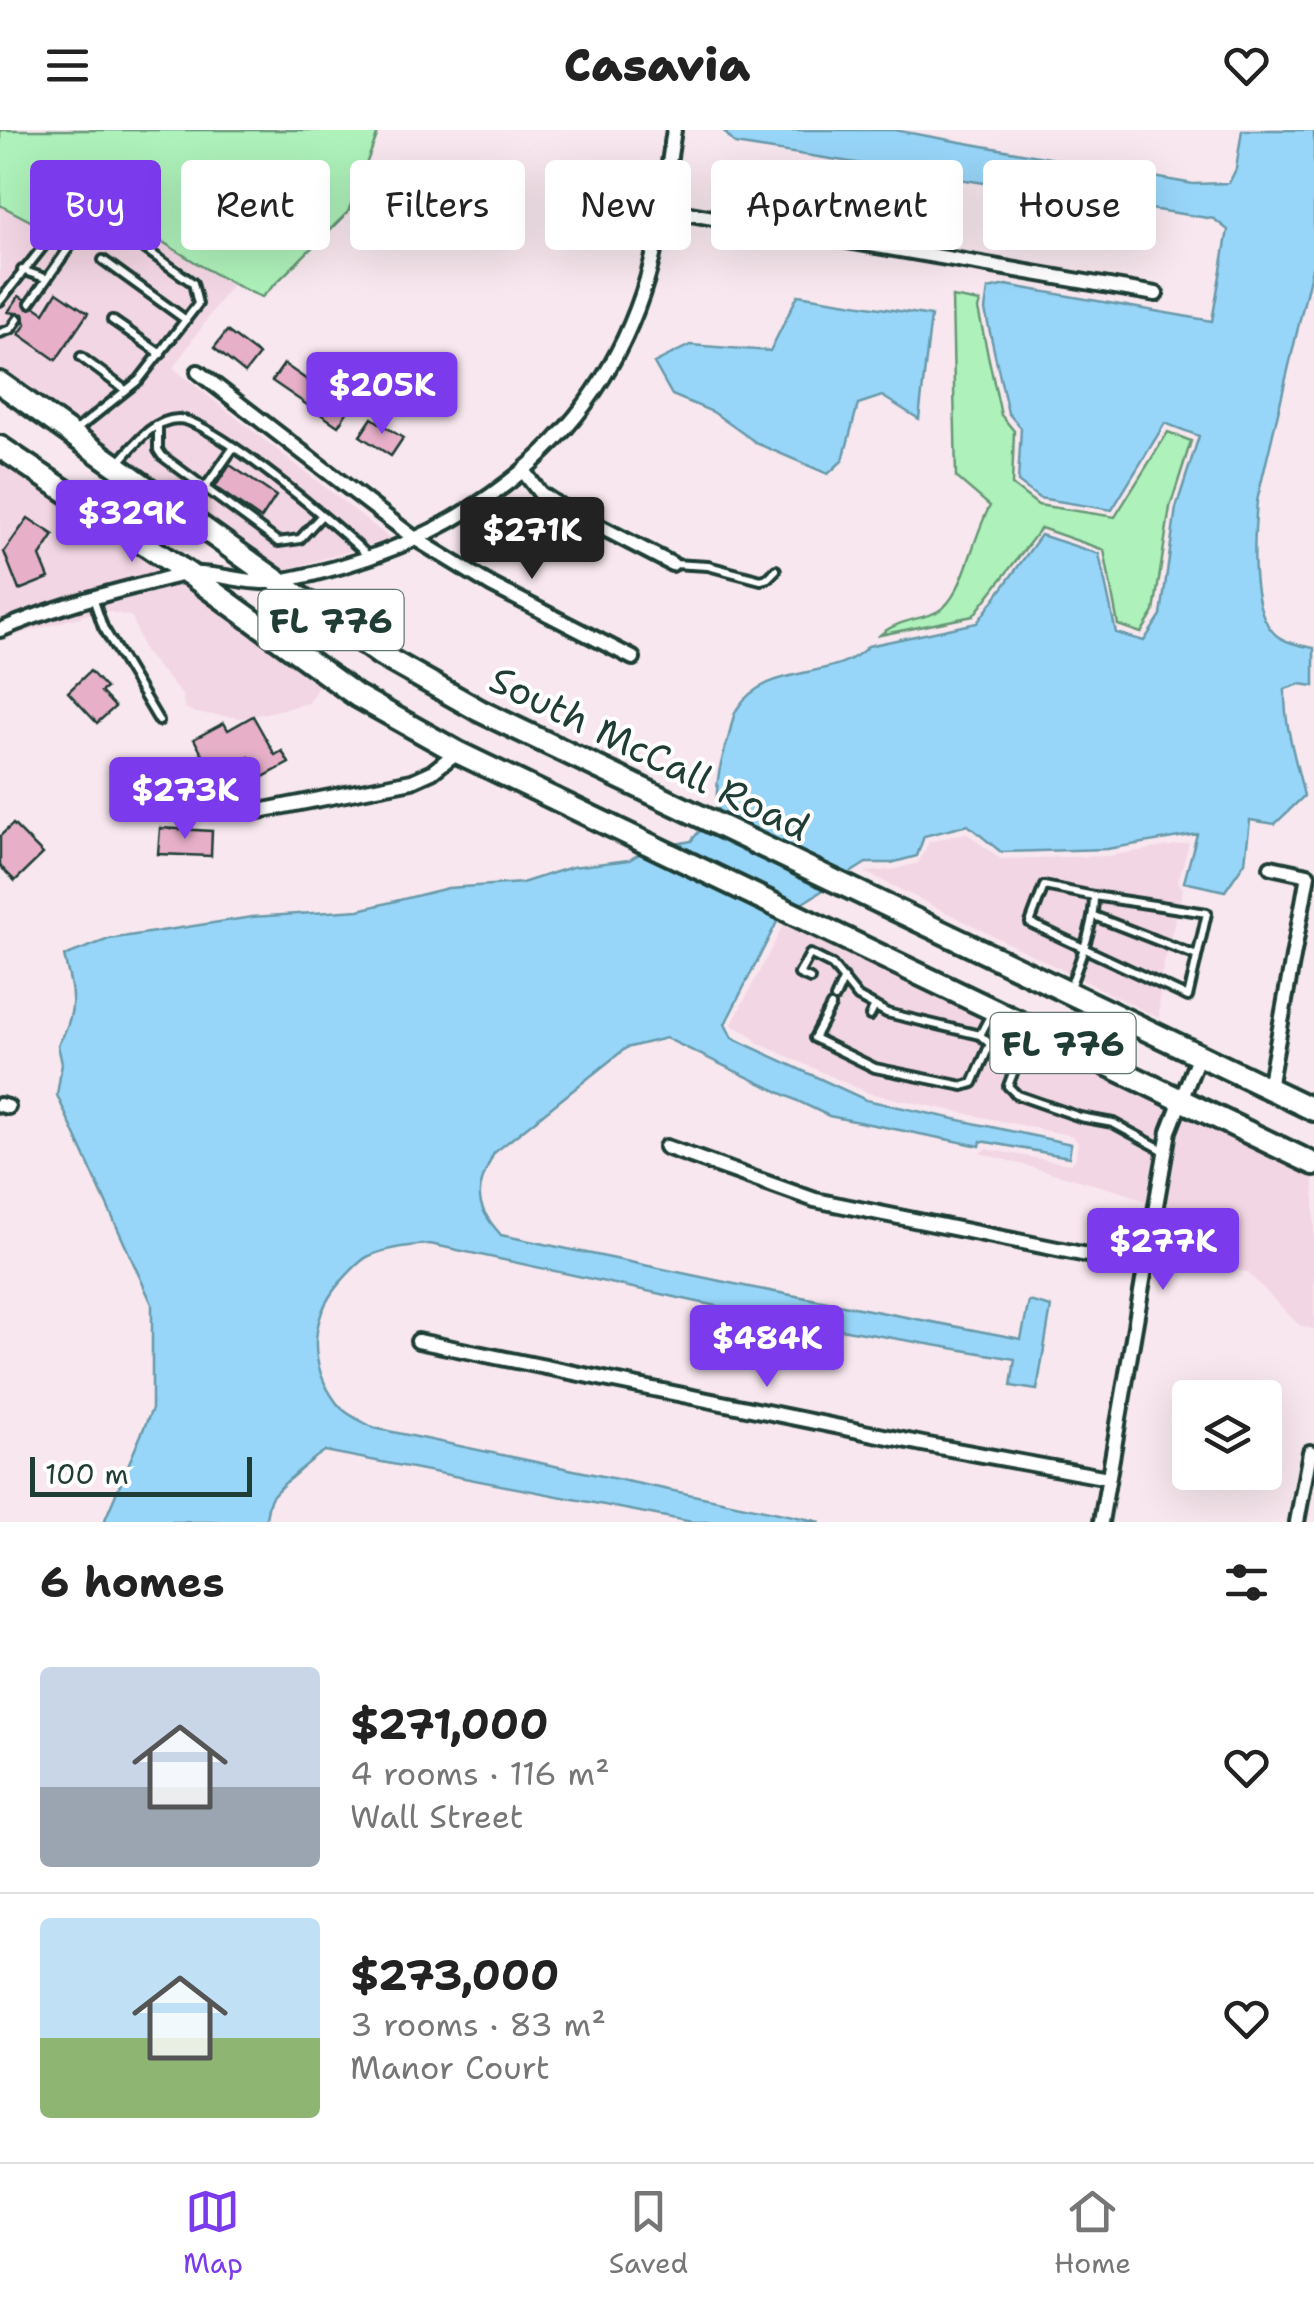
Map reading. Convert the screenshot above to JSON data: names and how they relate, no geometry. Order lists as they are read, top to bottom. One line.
{"streets":{"main road":["FL 776","South McCall Road"]},"scale_bar":"100 m","page":{"header":"Casavia","chip":["Buy","Rent","Filters","New","Apartment","House"],"price":["$205K","$329K","$271K","$273K","$277K","$484K"],"scale":"100 m","heading":"6 homes","list":[{"name":"$271,000","note":"4 rooms · 116 m² · Wall Street"},{"name":"$273,000","note":"3 rooms · 83 m² · Manor Court"}],"tabs":["Map","Saved","Home"]}}
